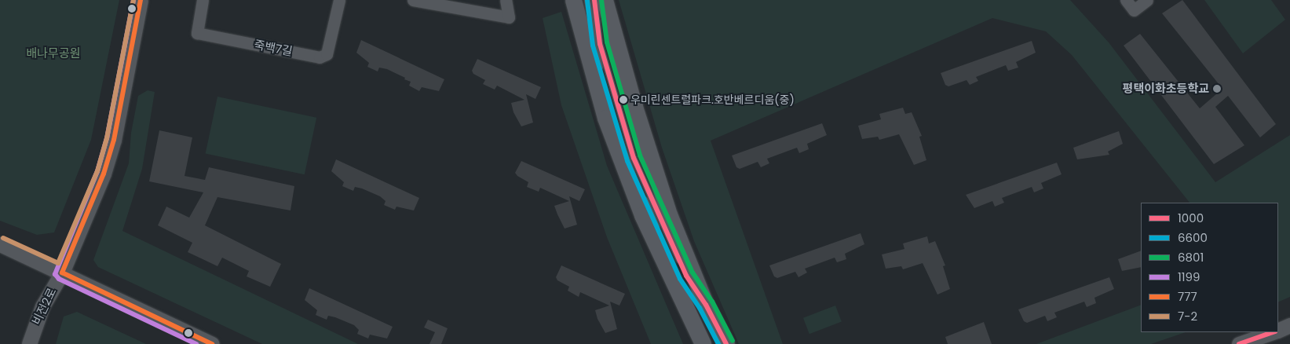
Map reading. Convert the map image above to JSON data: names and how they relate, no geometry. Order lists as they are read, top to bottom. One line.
{"streets":{"street":["죽백7길","비전2로"]},"parks":["배나무공원"],"places":["평택이화초등학교","우미린센트럴파크.호반베르디움(중)"],"lines":["transit line 1000","transit line 6801","transit line 1199","transit line 777","transit line 7-2","transit line 6600"],"legend":["1000","6600","6801","1199","777","7-2"]}
